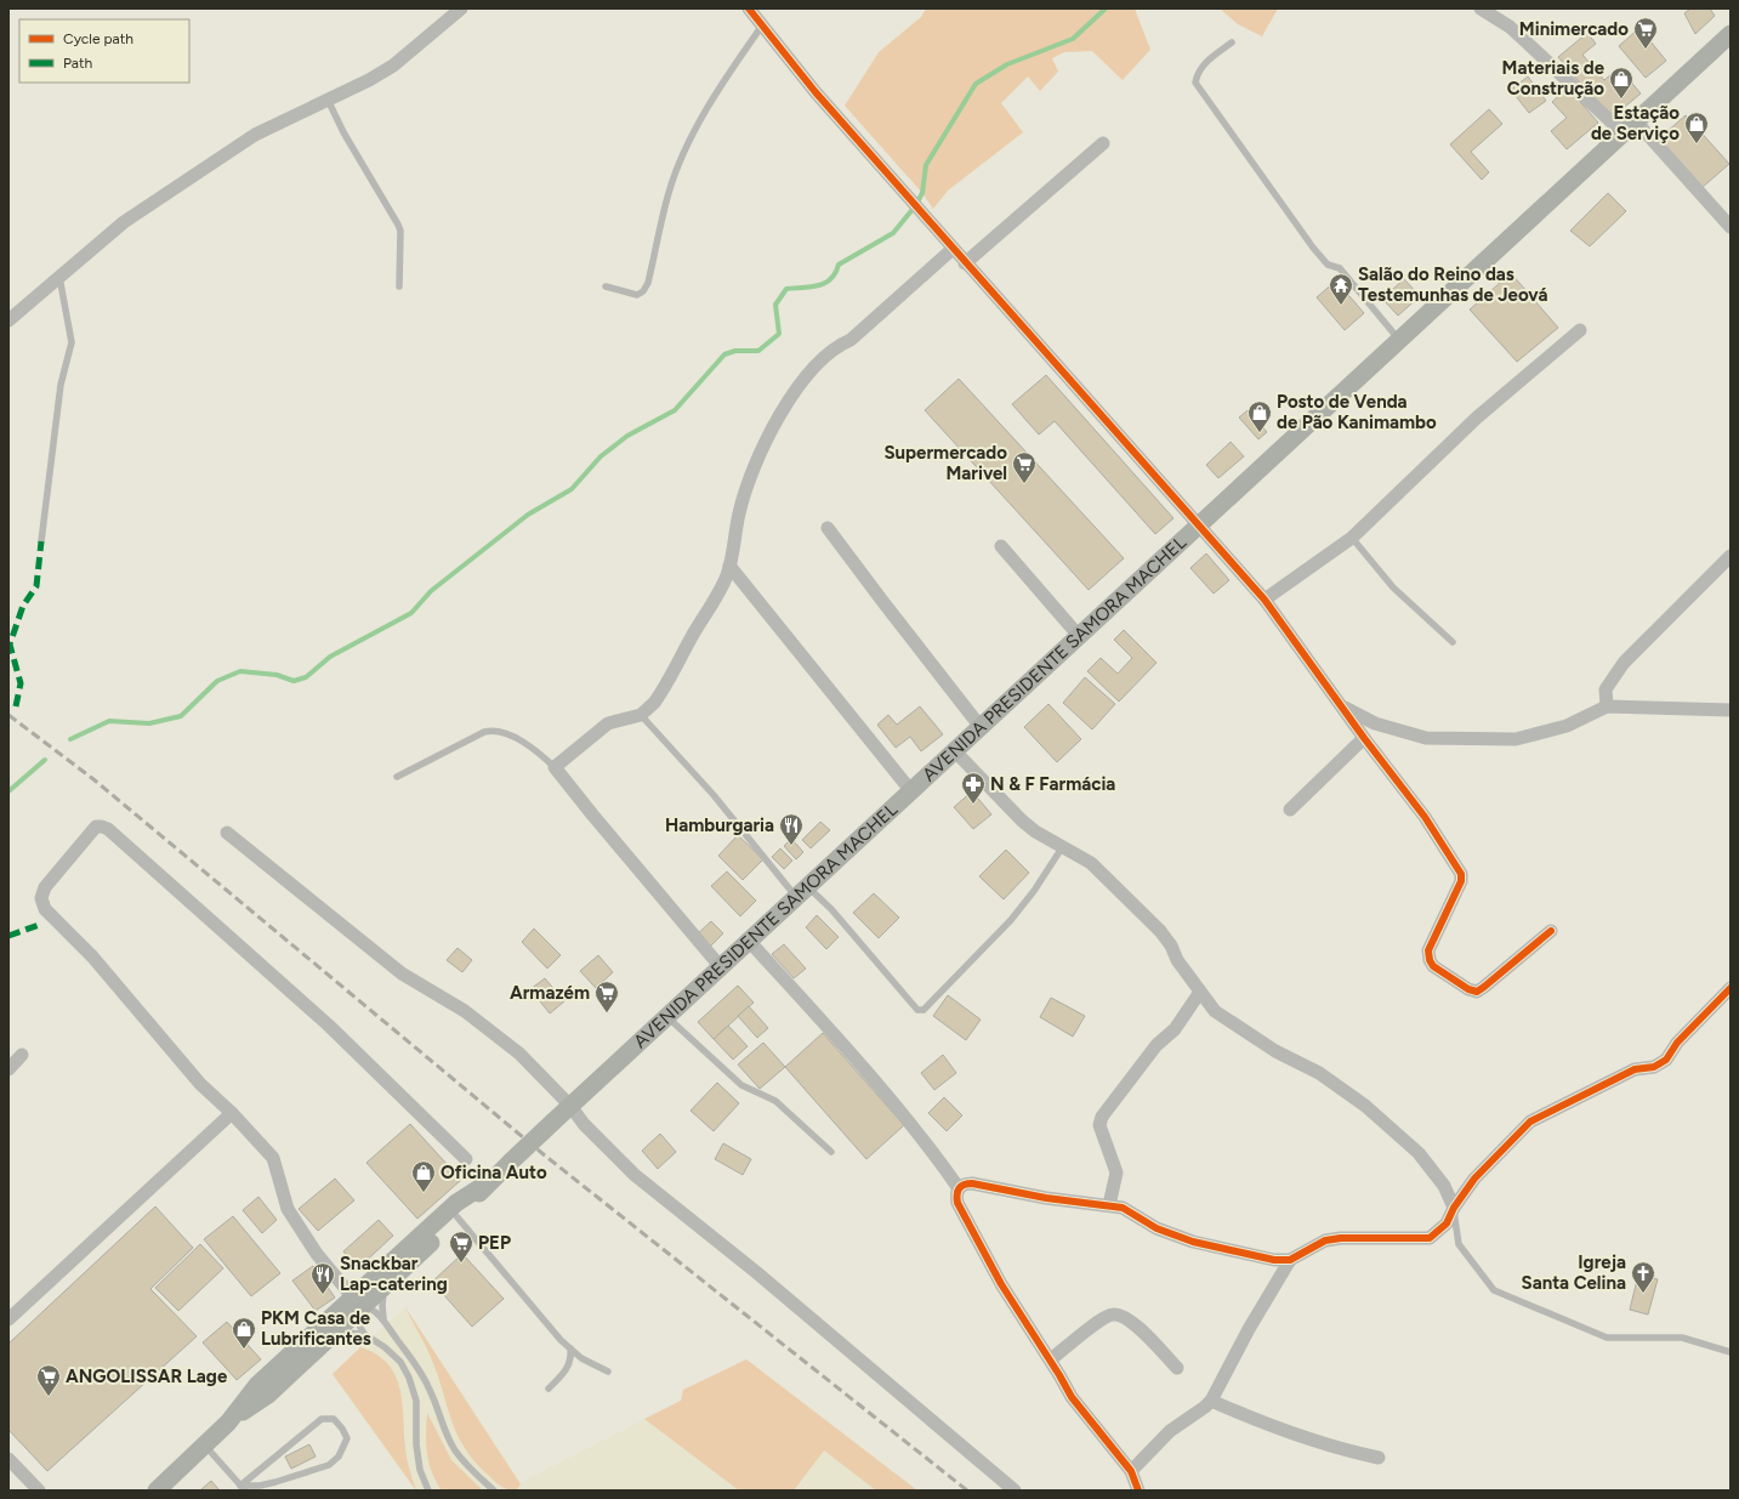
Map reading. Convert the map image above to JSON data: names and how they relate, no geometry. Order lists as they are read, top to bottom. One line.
{"streets":{"main road":["AVENIDA PRESIDENTE SAMORA MACHEL"]},"places":{"supermarket":["Minimercado","Supermercado Marivel","Armazém","PEP","ANGOLISSAR Lage"],"shop":["Materiais de Construção","Estação de Serviço","Posto de Venda de Pão Kanimambo","Oficina Auto","PKM Casa de Lubrificantes"],"temple":["Salão do Reino das Testemunhas de Jeová"],"pharmacy":["N & F Farmácia"],"restaurant":["Hamburgaria","Snackbar Lap-catering"],"church":["Igreja Santa Celina"]},"legend":["Cycle path","Path"]}
